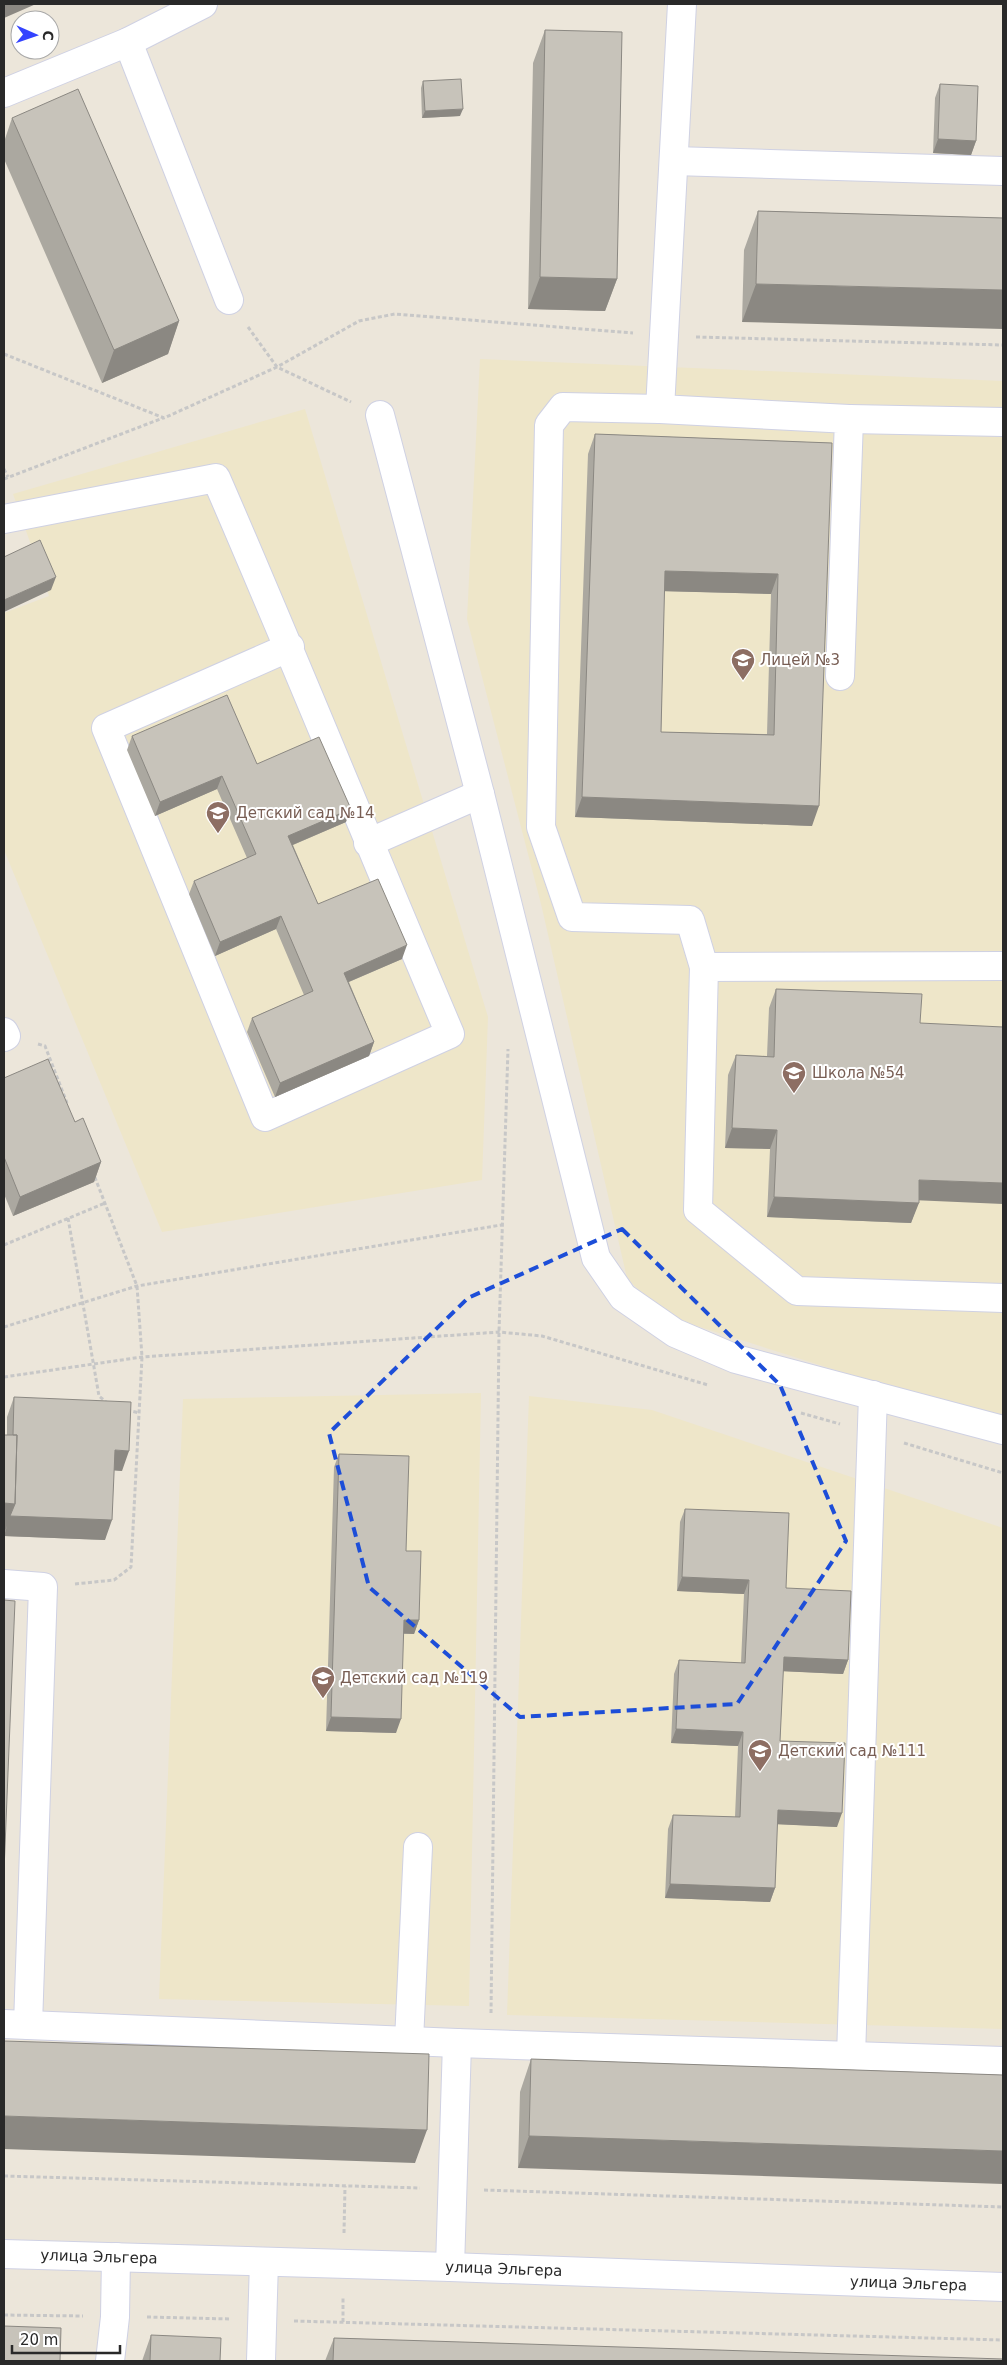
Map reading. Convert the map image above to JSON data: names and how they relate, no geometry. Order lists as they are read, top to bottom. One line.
{"streets":{"street":["улица Эльгера"]},"places":{"school or university":["Лицей №3","Детский сад №14","Школа №54","Детский сад №119","Детский сад №111"]},"scale_bar":"20 m","north":"right"}
